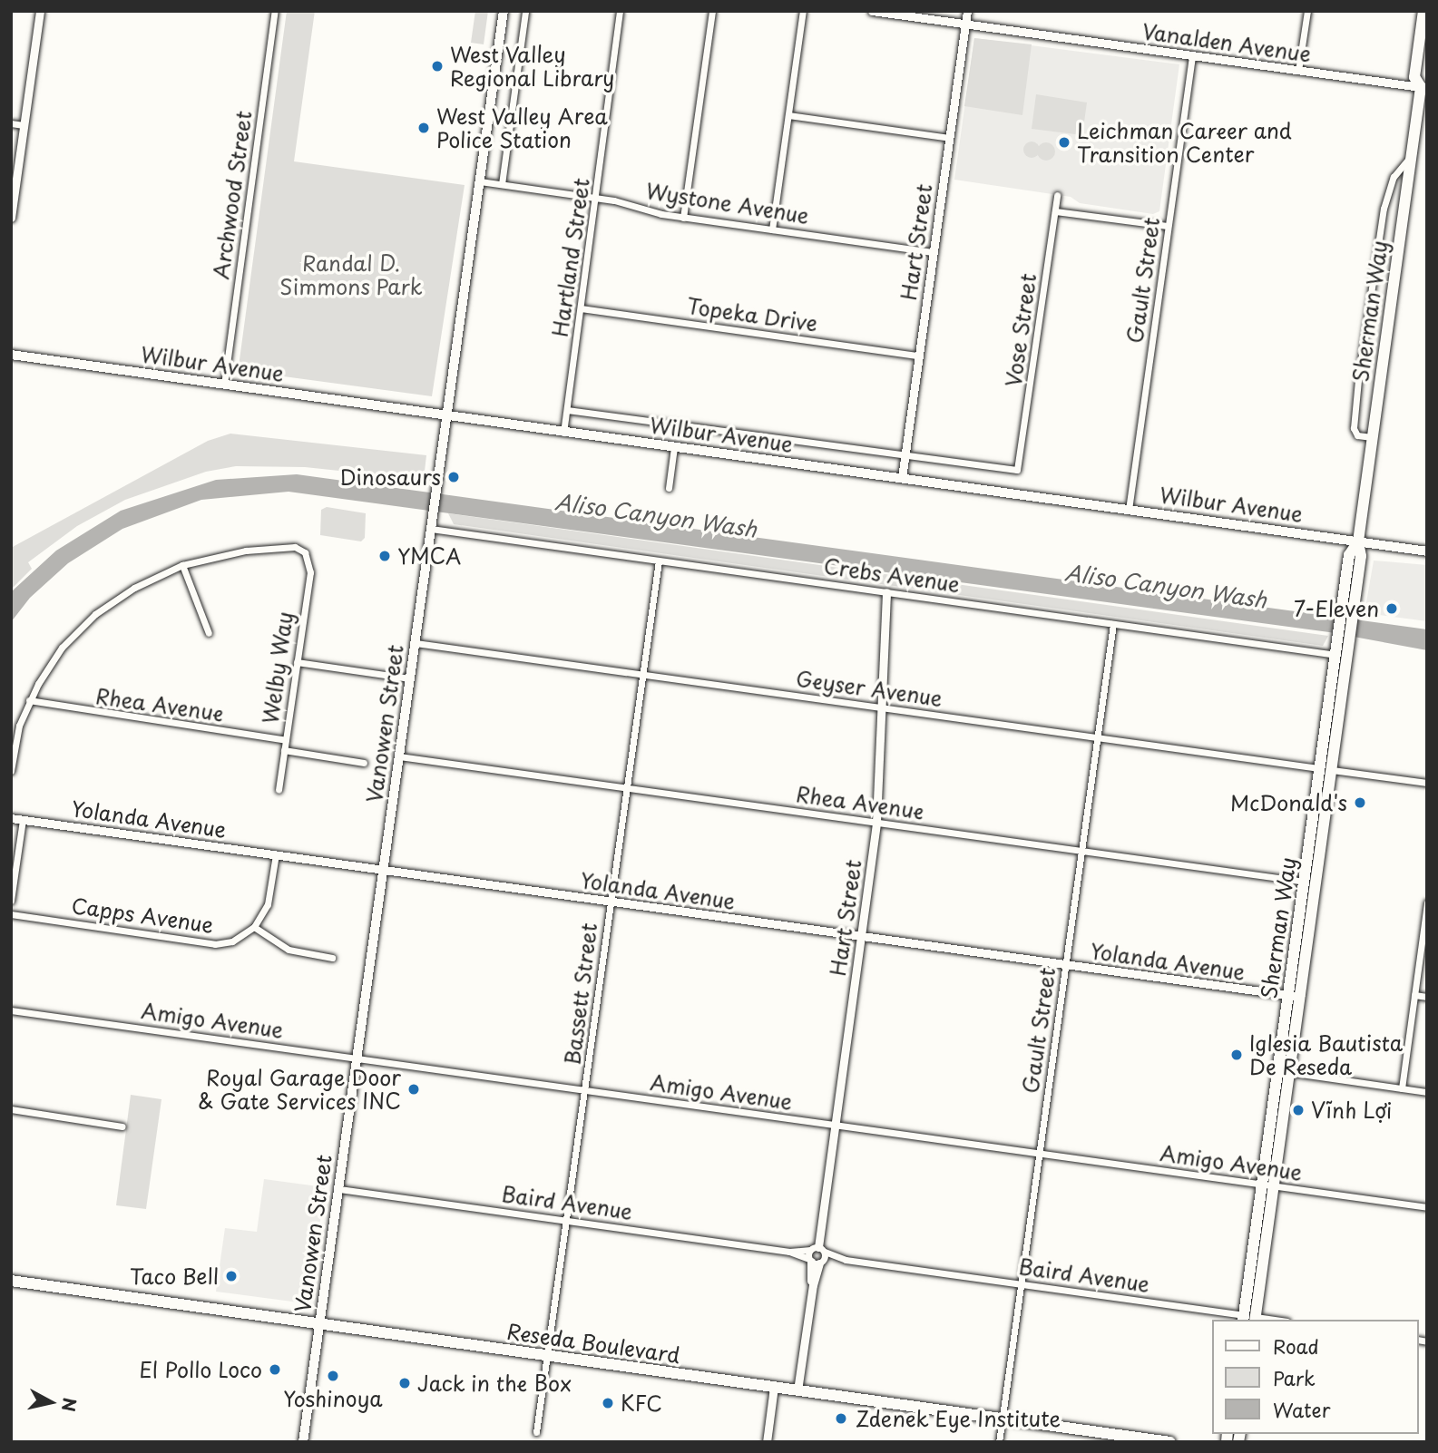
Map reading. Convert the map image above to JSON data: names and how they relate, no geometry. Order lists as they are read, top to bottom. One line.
{"streets":{"main road":["Sherman Way","Wilbur Avenue","Vanowen Street","Reseda Boulevard"],"street":["Vanalden Avenue","Archwood Street","Wystone Avenue","Hart Street","Hartland Street","Gault Street","Topeka Drive","Vose Street","Crebs Avenue","Welby Way","Geyser Avenue","Rhea Avenue","Yolanda Avenue","Capps Avenue","Bassett Street","Amigo Avenue","Baird Avenue"]},"crossings":[["Vanalden Avenue","Hart Street"],["Vanalden Avenue","Gault Street"],["Vanalden Avenue","Sherman Way"],["Archwood Street","Wilbur Avenue"],["Wystone Avenue","Hart Street"],["Wystone Avenue","Hartland Street"],["Wystone Avenue","Vanowen Street"],["Hart Street","Topeka Drive"],["Hart Street","Vose Street"],["Hart Street","Wilbur Avenue"],["Hart Street","Crebs Avenue"],["Hart Street","Geyser Avenue"],["Hart Street","Rhea Avenue"],["Hart Street","Yolanda Avenue"],["Hart Street","Amigo Avenue"],["Hart Street","Baird Avenue"],["Hartland Street","Topeka Drive"],["Hartland Street","Wilbur Avenue"],["Gault Street","Wilbur Avenue"],["Gault Street","Crebs Avenue"],["Gault Street","Geyser Avenue"],["Gault Street","Rhea Avenue"],["Gault Street","Yolanda Avenue"],["Gault Street","Amigo Avenue"],["Gault Street","Baird Avenue"],["Gault Street","Reseda Boulevard"],["Sherman Way","Wilbur Avenue"],["Sherman Way","Crebs Avenue"],["Sherman Way","Geyser Avenue"],["Sherman Way","Rhea Avenue"],["Sherman Way","Yolanda Avenue"],["Sherman Way","Amigo Avenue"],["Sherman Way","Baird Avenue"],["Wilbur Avenue","Vanowen Street"],["Crebs Avenue","Vanowen Street"],["Crebs Avenue","Bassett Street"],["Welby Way","Rhea Avenue"],["Geyser Avenue","Vanowen Street"],["Geyser Avenue","Bassett Street"],["Rhea Avenue","Vanowen Street"],["Rhea Avenue","Bassett Street"],["Vanowen Street","Yolanda Avenue"],["Vanowen Street","Amigo Avenue"],["Vanowen Street","Baird Avenue"],["Vanowen Street","Reseda Boulevard"],["Yolanda Avenue","Bassett Street"],["Bassett Street","Amigo Avenue"],["Bassett Street","Baird Avenue"],["Bassett Street","Reseda Boulevard"]],"water":["Aliso Canyon Wash"],"parks":["Randal D. Simmons Park"],"places":["West Valley Regional Library","West Valley Area Police Station","Leichman Career and Transition Center","Dinosaurs","YMCA","7-Eleven","McDonald's","Iglesia Bautista De Reseda","Royal Garage Door & Gate Services INC","Vĩnh Lợi","Taco Bell","El Pollo Loco","Yoshinoya","Jack in the Box","KFC","Zdenek Eye Institute"],"legend":["Road","Park","Water"],"north":"right"}
